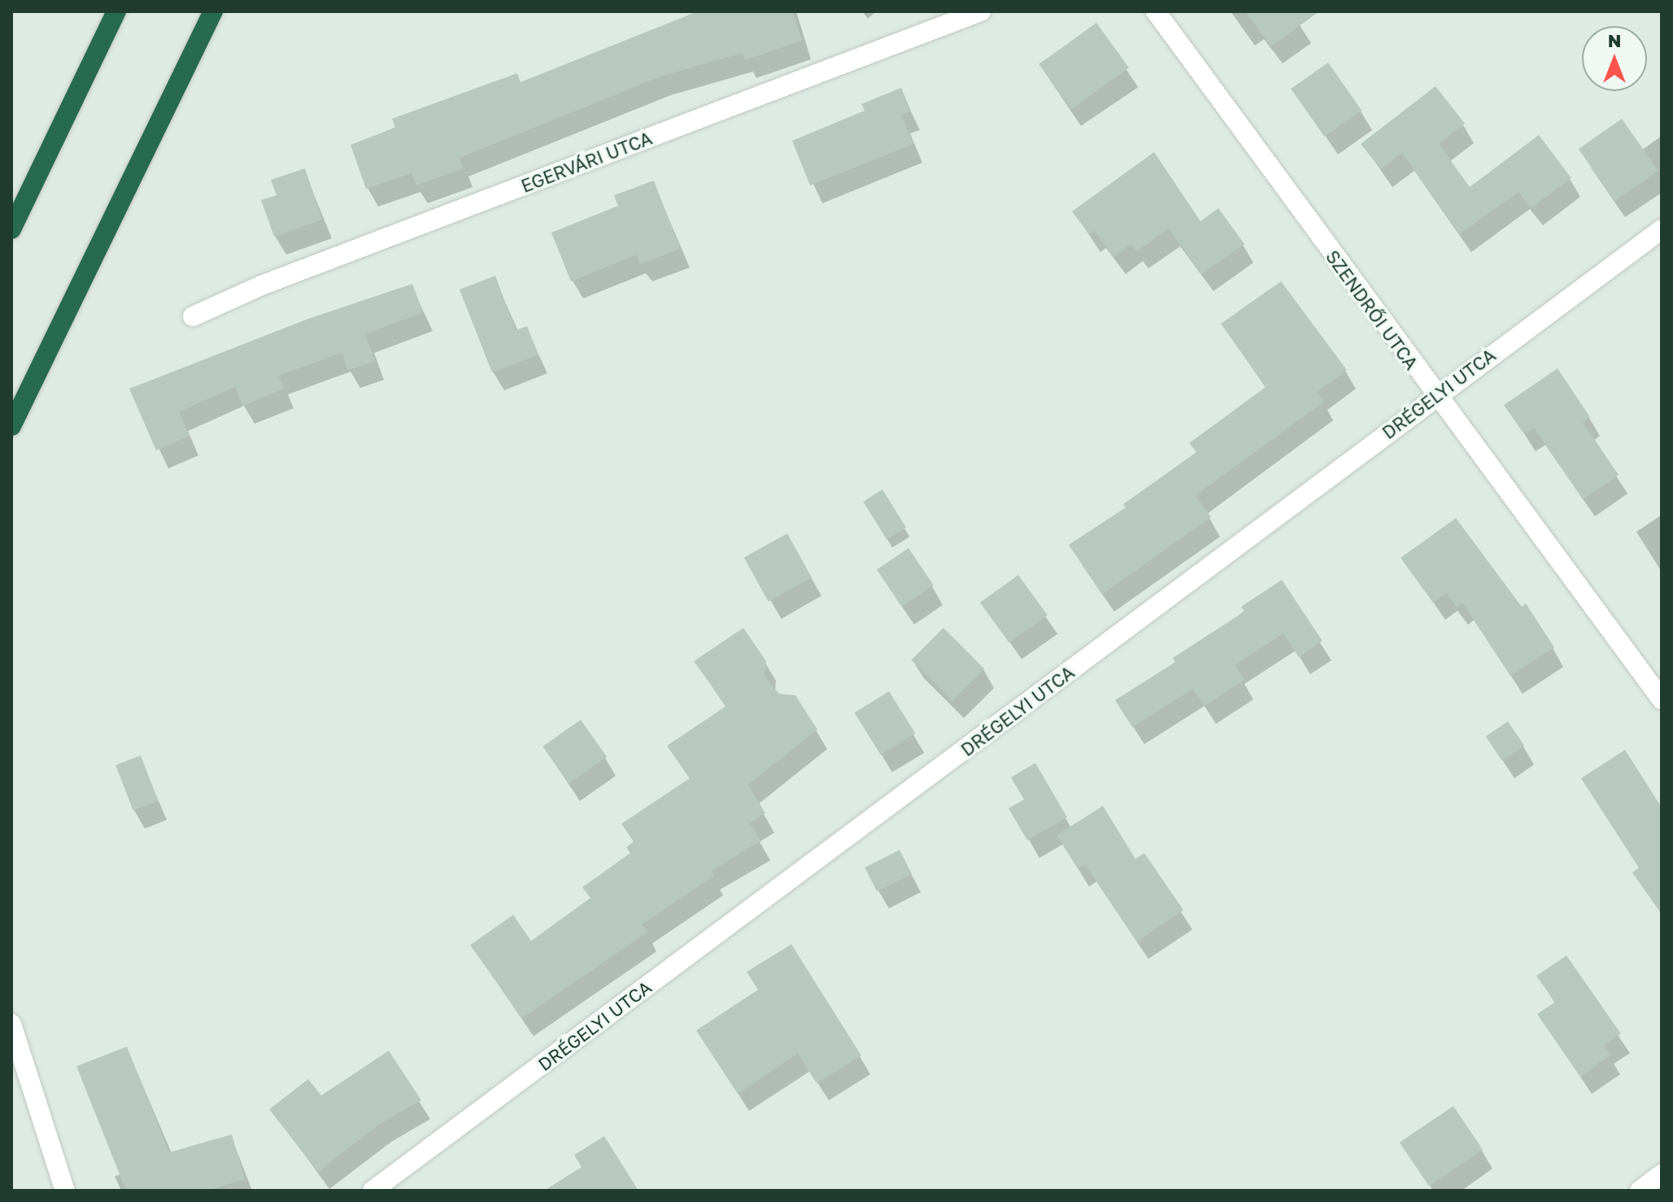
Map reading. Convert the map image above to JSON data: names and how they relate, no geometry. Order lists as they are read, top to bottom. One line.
{"streets":{"street":["EGERVÁRI UTCA","SZENDRŐI UTCA","DRÉGELYI UTCA"]},"crossings":[["SZENDRŐI UTCA","DRÉGELYI UTCA"]],"north":"top"}
